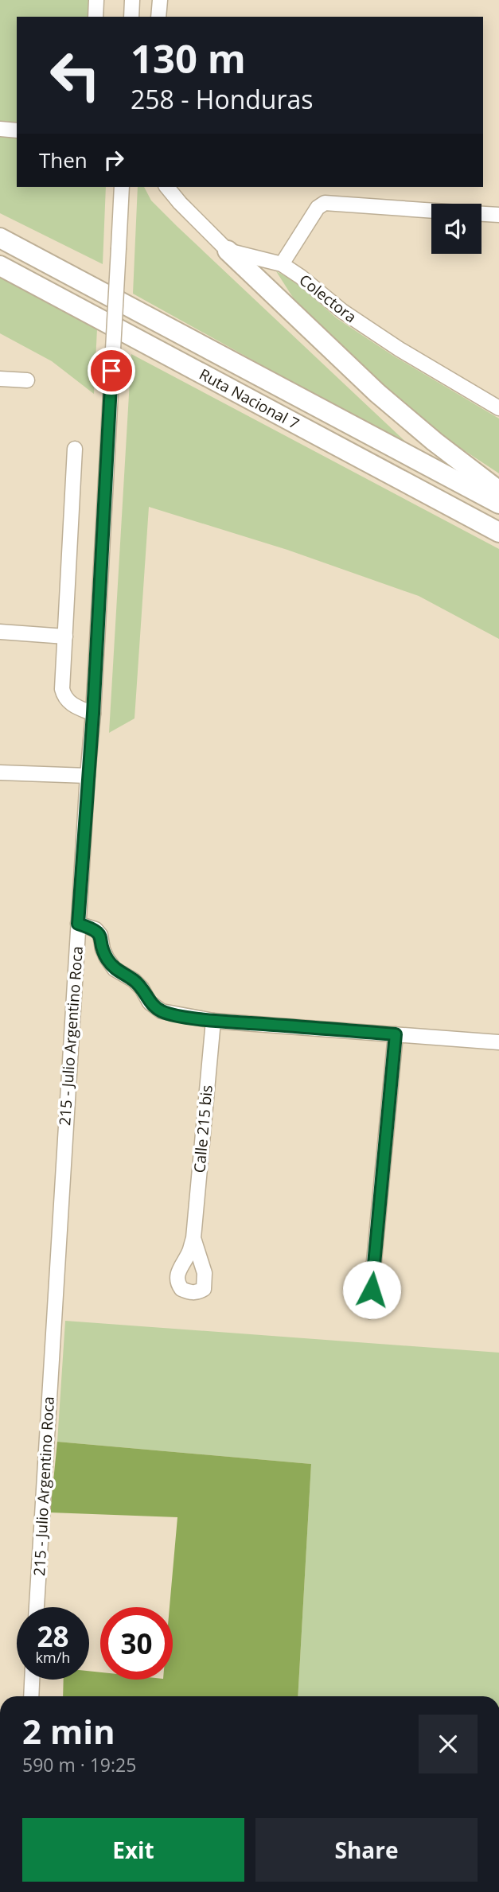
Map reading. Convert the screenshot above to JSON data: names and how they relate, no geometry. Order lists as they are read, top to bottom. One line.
{"streets":{"highway":["Ruta Nacional 7"],"street":["Colectora","215 - Julio Argentino Roca","Calle 215 bis"]},"page":{"turn":["130 m","258 - Honduras"],"then":"Then","speed":"28 km/h","limit":"30","heading":["2 min","590 m · 19:25"],"buttons":["Exit","Share"]}}
